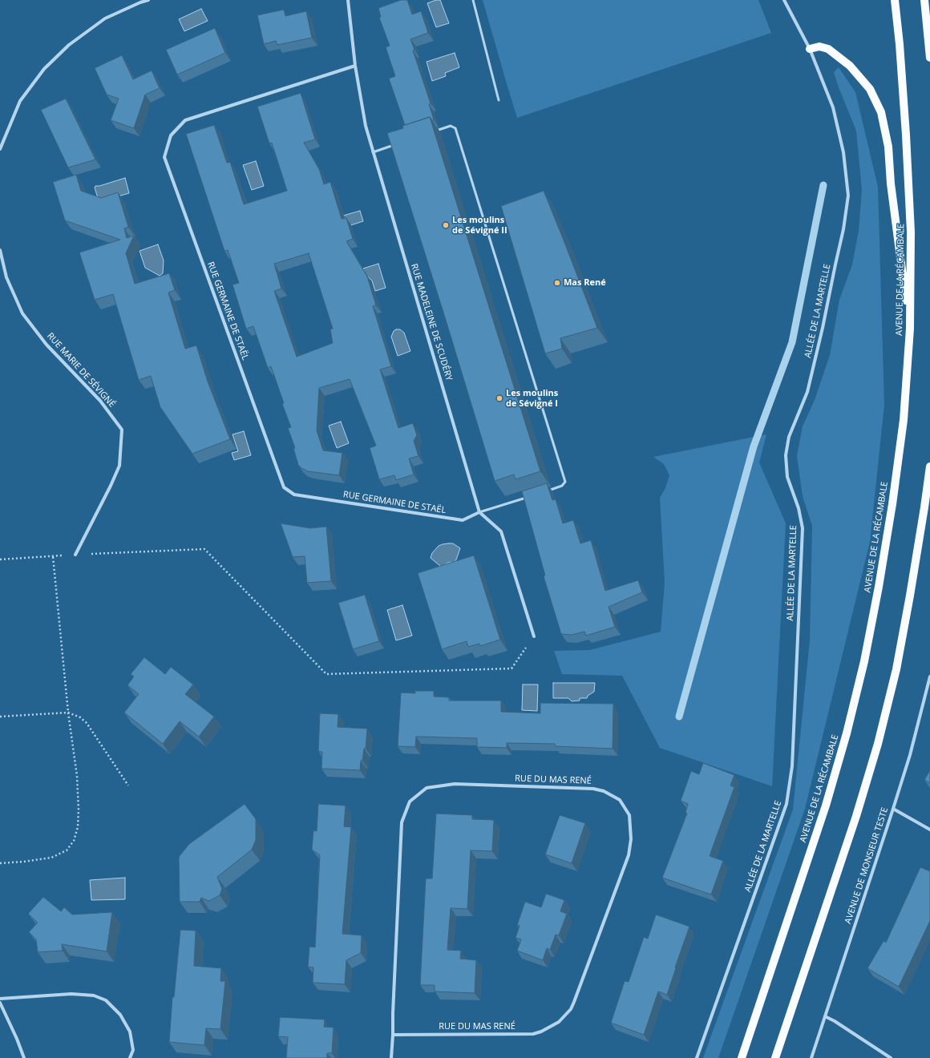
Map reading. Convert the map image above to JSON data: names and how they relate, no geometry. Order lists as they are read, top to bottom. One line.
{"streets":{"main road":["AVENUE DE LA RÉCAMBALE"],"street":["RUE GERMAINE DE STAËL","ALLÉE DE LA MARTELLE","RUE MADELEINE DE SCUDÉRY","RUE MARIE DE SÉVIGNÉ","RUE DU MAS RENÉ","AVENUE DE MONSIEUR TESTE"]},"crossings":[["RUE GERMAINE DE STAËL","RUE MADELEINE DE SCUDÉRY"]],"places":["Les moulins de Sévigné II","Mas René","Les moulins de Sévigné I"]}
